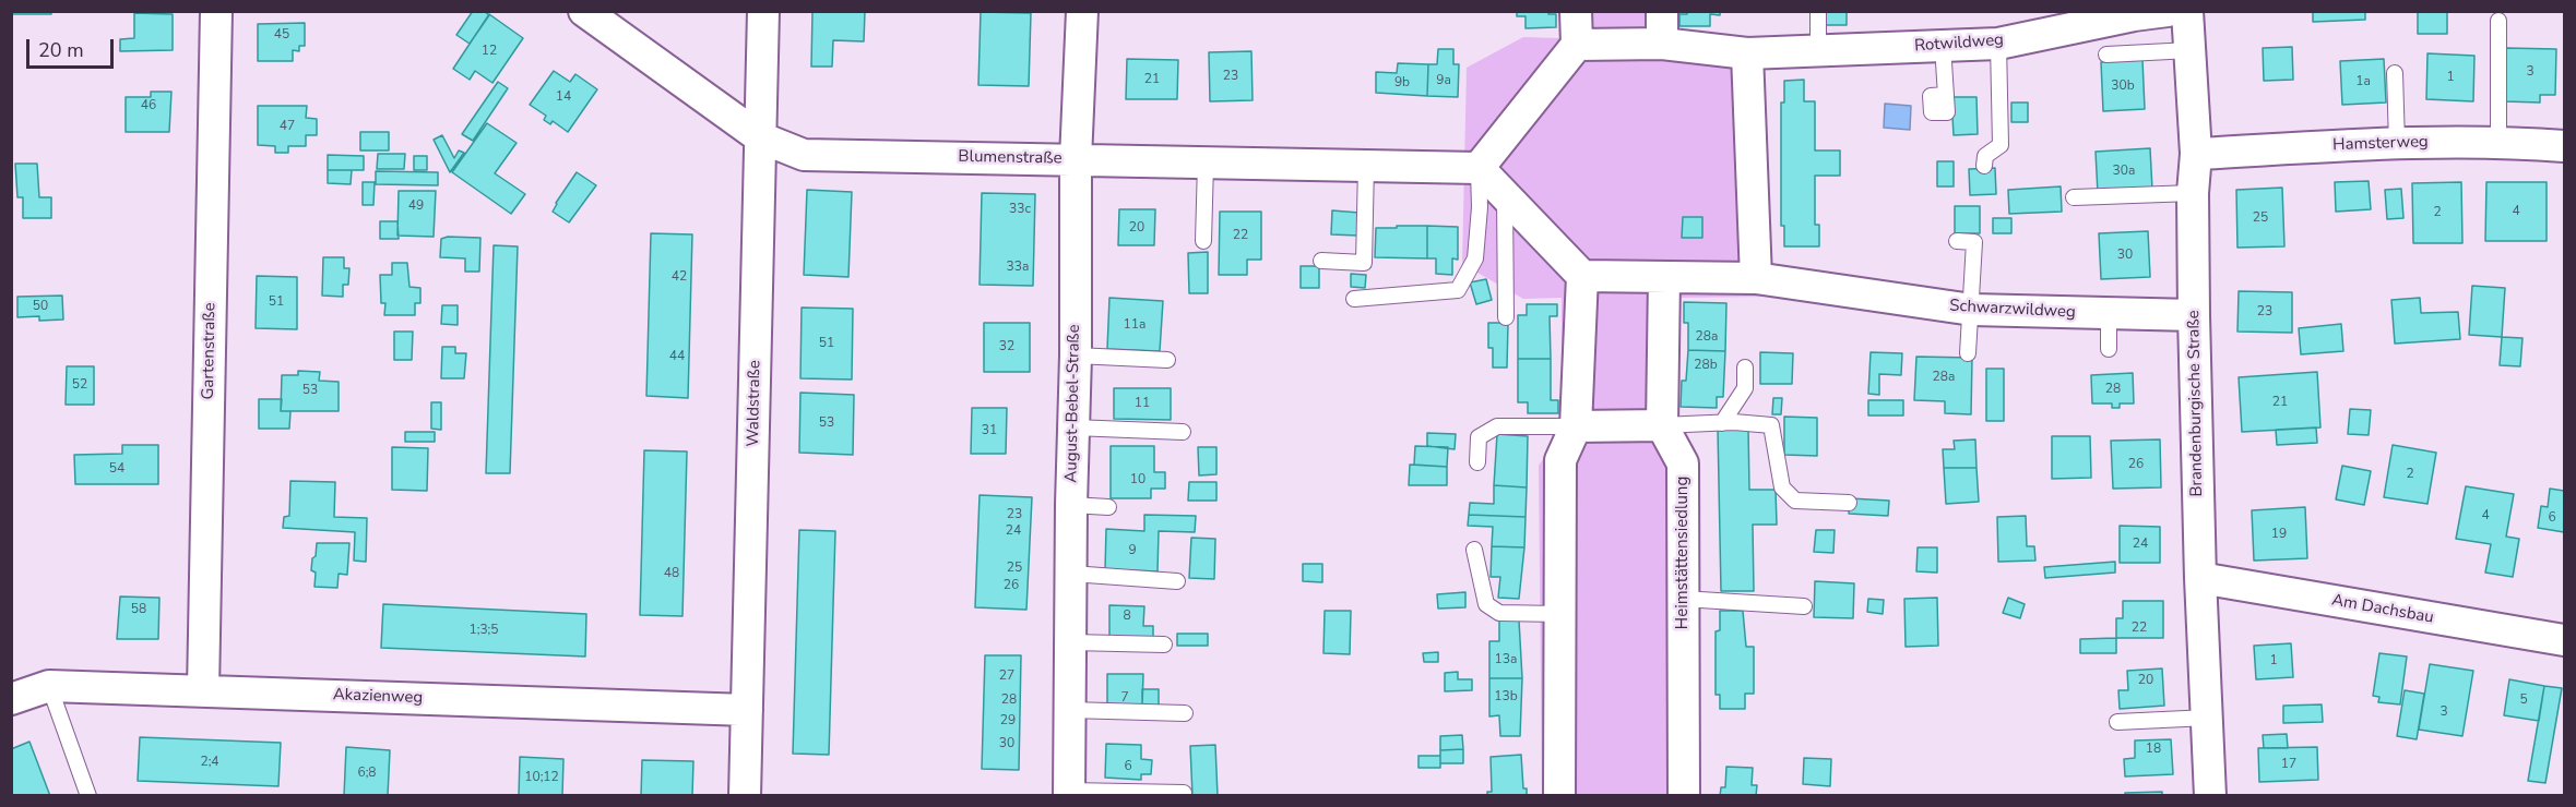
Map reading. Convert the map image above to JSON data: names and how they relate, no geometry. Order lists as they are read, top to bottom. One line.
{"streets":{"street":["Rotwildweg","Hamsterweg","Blumenstraße","Schwarzwildweg","Gartenstraße","Waldstraße","August-Bebel-Straße","Brandenburgische Straße","Heimstättensiedlung","Am Dachsbau","Akazienweg"]},"crossings":[["Hamsterweg","Brandenburgische Straße"],["Blumenstraße","Waldstraße"],["Blumenstraße","August-Bebel-Straße"],["Schwarzwildweg","Brandenburgische Straße"],["Gartenstraße","Akazienweg"],["Waldstraße","Akazienweg"],["Brandenburgische Straße","Am Dachsbau"]],"house_numbers":["45","12","3","23","1","21","9a","1a","9b","30b","14","46","47","30a","49","33c","4","2","25","20","22","30","33a","42","51","50","23","11a","28a","51","32","44","28b","28a","52","28","53","21","11","53","31","26","54","2","10","23","4","6","24","19","24","9","25","48","26","58","8","22","1;3;5","13a","1","27","20","13b","7","28","5","3","29","30","18","2;4","17","6","6;8","10;12"],"scale_bar":"20 m"}
